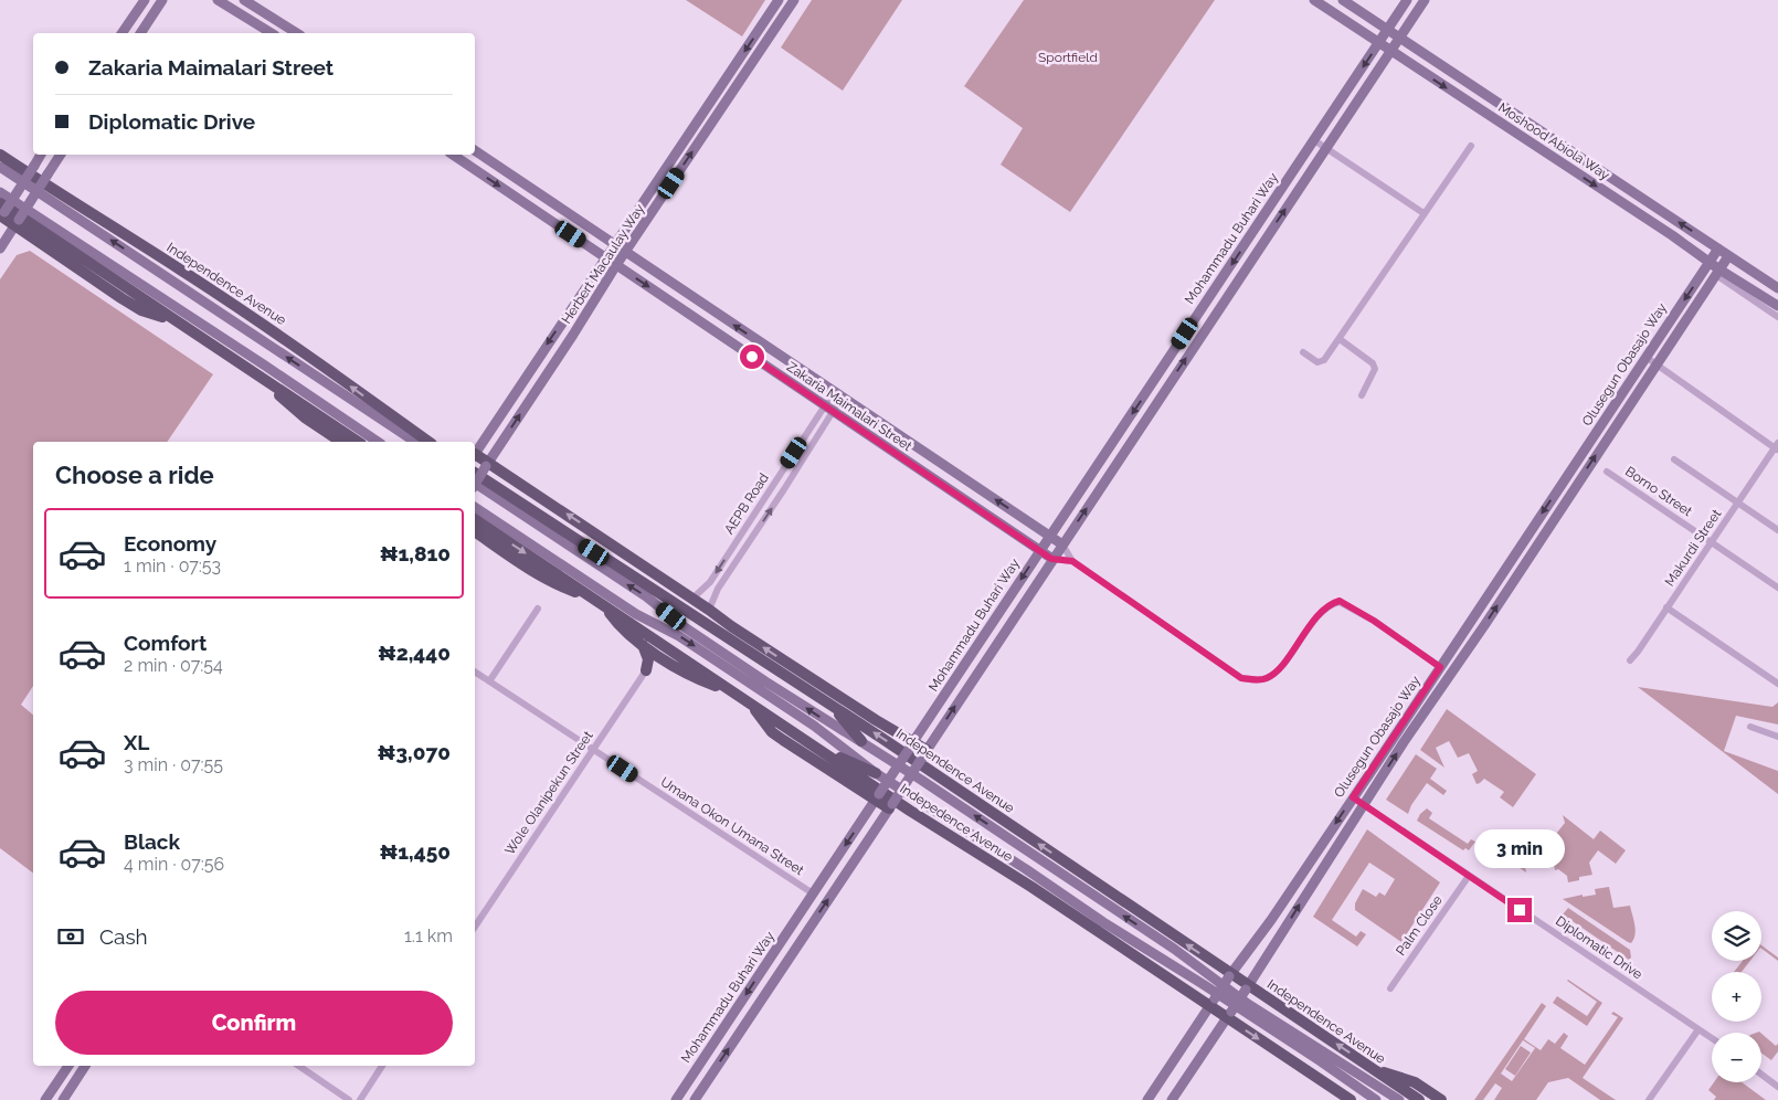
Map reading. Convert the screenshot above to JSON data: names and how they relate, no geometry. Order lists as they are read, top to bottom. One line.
{"streets":{"main road":["Moshood Abiola Way","Mohammadu Buhari Way","Herbert Macaulay Way","Independence Avenue","Olusegun Obasajo Way","Zakaria Maimalari Street","Indepedence Avenue"],"street":["Borno Street","AEPB Road","Makurdi Street","Wole Olanipekun Street","Umana Okon Umana Street","Palm Close","Diplomatic Drive"]},"crossings":[["Moshood Abiola Way","Mohammadu Buhari Way"],["Moshood Abiola Way","Olusegun Obasajo Way"],["Mohammadu Buhari Way","Zakaria Maimalari Street"],["Mohammadu Buhari Way","Umana Okon Umana Street"],["Herbert Macaulay Way","Zakaria Maimalari Street"],["Independence Avenue","Olusegun Obasajo Way"],["Olusegun Obasajo Way","Indepedence Avenue"],["Olusegun Obasajo Way","Diplomatic Drive"],["Zakaria Maimalari Street","AEPB Road"],["Borno Street","Makurdi Street"],["Wole Olanipekun Street","Umana Okon Umana Street"],["Palm Close","Diplomatic Drive"]],"parks":["Sportfield"],"page":{"banner":["Zakaria Maimalari Street","Diplomatic Drive"],"heading":"Choose a ride","list":[{"name":"Economy","note":"1 min · 07:53","value":"₦1,810"},{"name":"Comfort","note":"2 min · 07:54","value":"₦2,440"},{"name":"XL","note":"3 min · 07:55","value":"₦3,070"},{"name":"Black","note":"4 min · 07:56","value":"₦1,450"}],"bubble":"3 min","pay":["Cash","1.1 km"],"map_buttons":["+","−"],"buttons":"Confirm"}}
